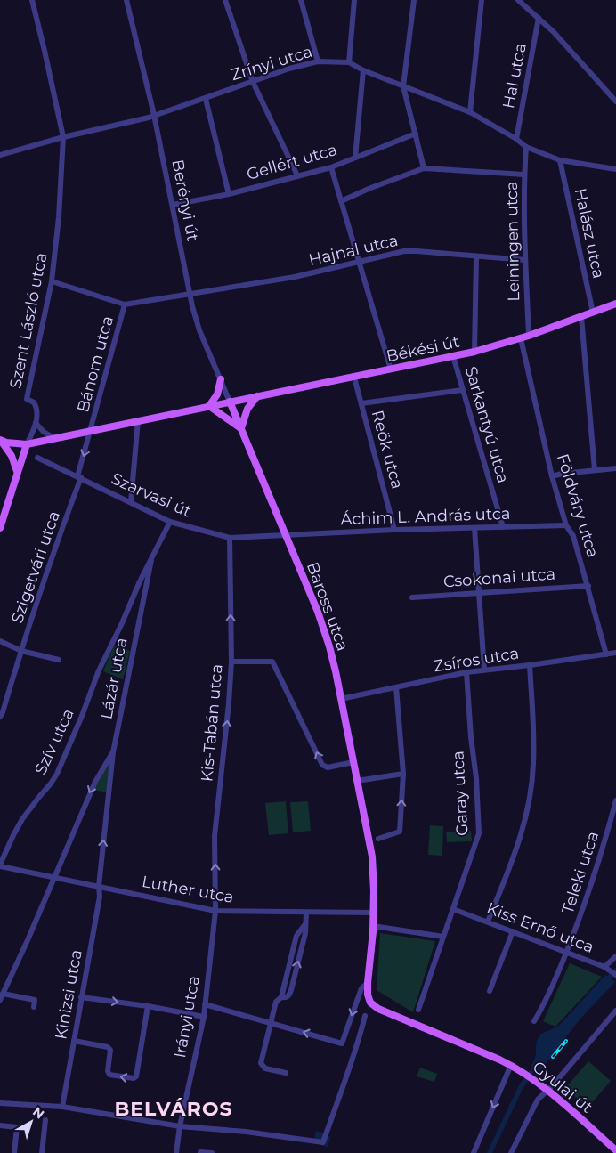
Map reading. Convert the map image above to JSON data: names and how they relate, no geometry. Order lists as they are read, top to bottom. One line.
{"streets":{"main road":["Békési út","Baross utca","Gyulai út"],"street":["Zrínyi utca","Hal utca","Gellért utca","Berényi út","Halász utca","Leiningen utca","Hajnal utca","Szent László utca","Bánom utca","Sarkantyú utca","Reök utca","Szarvasi út","Földváry utca","Áchim L. András utca","Szigetvári utca","Csokonai utca","Zsíros utca","Lázár utca","Kis-Tabán utca","Szív utca","Garay utca","Teleki utca","Luther utca","Kiss Ernő utca","Kinizsi utca","Irányi utca"]},"crossings":[["Zrínyi utca","Berényi út"],["Zrínyi utca","Szent László utca"],["Gellért utca","Berényi út"],["Berényi út","Hajnal utca"],["Berényi út","Békési út"],["Berényi út","Baross utca"],["Halász utca","Békési út"],["Leiningen utca","Hajnal utca"],["Leiningen utca","Békési út"],["Hajnal utca","Bánom utca"],["Békési út","Sarkantyú utca"],["Békési út","Reök utca"],["Békési út","Földváry utca"],["Békési út","Baross utca"],["Bánom utca","Szarvasi út"],["Bánom utca","Szigetvári utca"],["Sarkantyú utca","Áchim L. András utca"],["Reök utca","Áchim L. András utca"],["Szarvasi út","Áchim L. András utca"],["Szarvasi út","Szigetvári utca"],["Szarvasi út","Baross utca"],["Szarvasi út","Lázár utca"],["Szarvasi út","Kis-Tabán utca"],["Földváry utca","Áchim L. András utca"],["Földváry utca","Csokonai utca"],["Földváry utca","Zsíros utca"],["Áchim L. András utca","Baross utca"],["Baross utca","Zsíros utca"],["Baross utca","Luther utca"],["Baross utca","Gyulai út"],["Zsíros utca","Garay utca"],["Lázár utca","Szív utca"],["Lázár utca","Luther utca"],["Lázár utca","Kinizsi utca"],["Kis-Tabán utca","Luther utca"],["Kis-Tabán utca","Irányi utca"],["Szív utca","Luther utca"],["Garay utca","Kiss Ernő utca"],["Teleki utca","Kiss Ernő utca"],["Luther utca","Kinizsi utca"],["Luther utca","Irányi utca"]],"one_way":["Kis-Tabán utca"],"districts":["BELVÁROS"],"north":"top right"}
